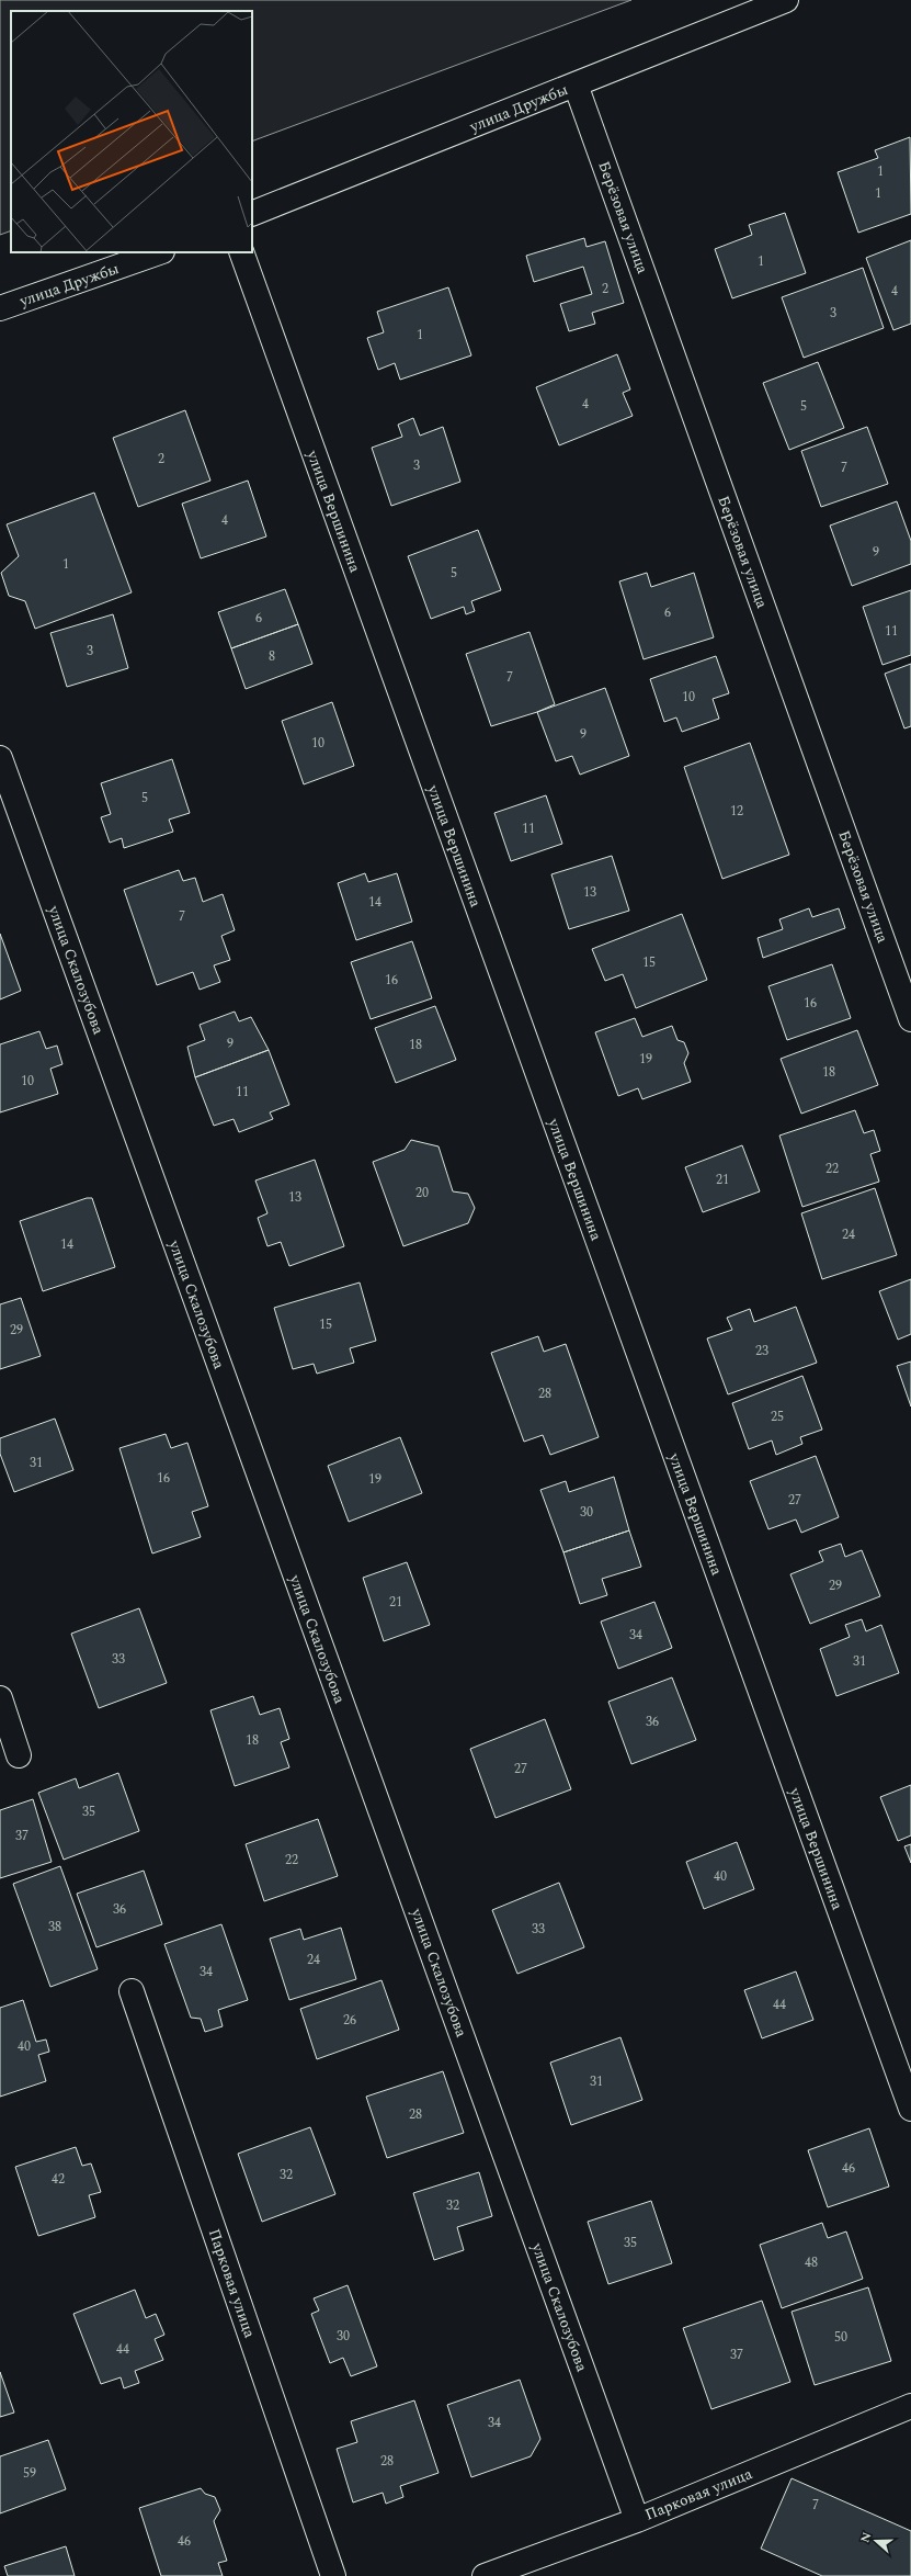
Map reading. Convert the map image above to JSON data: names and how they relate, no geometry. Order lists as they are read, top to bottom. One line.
{"streets":{"street":["улица Дружбы","Берёзовая улица","улица Вершинина","улица Скалозубова","Парковая улица"]},"crossings":[["улица Дружбы","Берёзовая улица"],["улица Скалозубова","Парковая улица"]],"house_numbers":["1","1","1","2","4","3","1","4","5","2","3","7","4","9","1","5","6","6","11","3","8","7","10","9","10","5","12","11","13","14","7","15","16","16","9","18","19","18","10","11","22","21","20","13","24","14","15","29","23","28","25","31","16","19","27","30","29","21","34","33","31","36","18","27","35","37","22","40","36","38","33","24","34","44","26","40","31","28","46","32","42","32","35","48","30","50","44","37","34","28","59","7","46"],"north":"left"}
